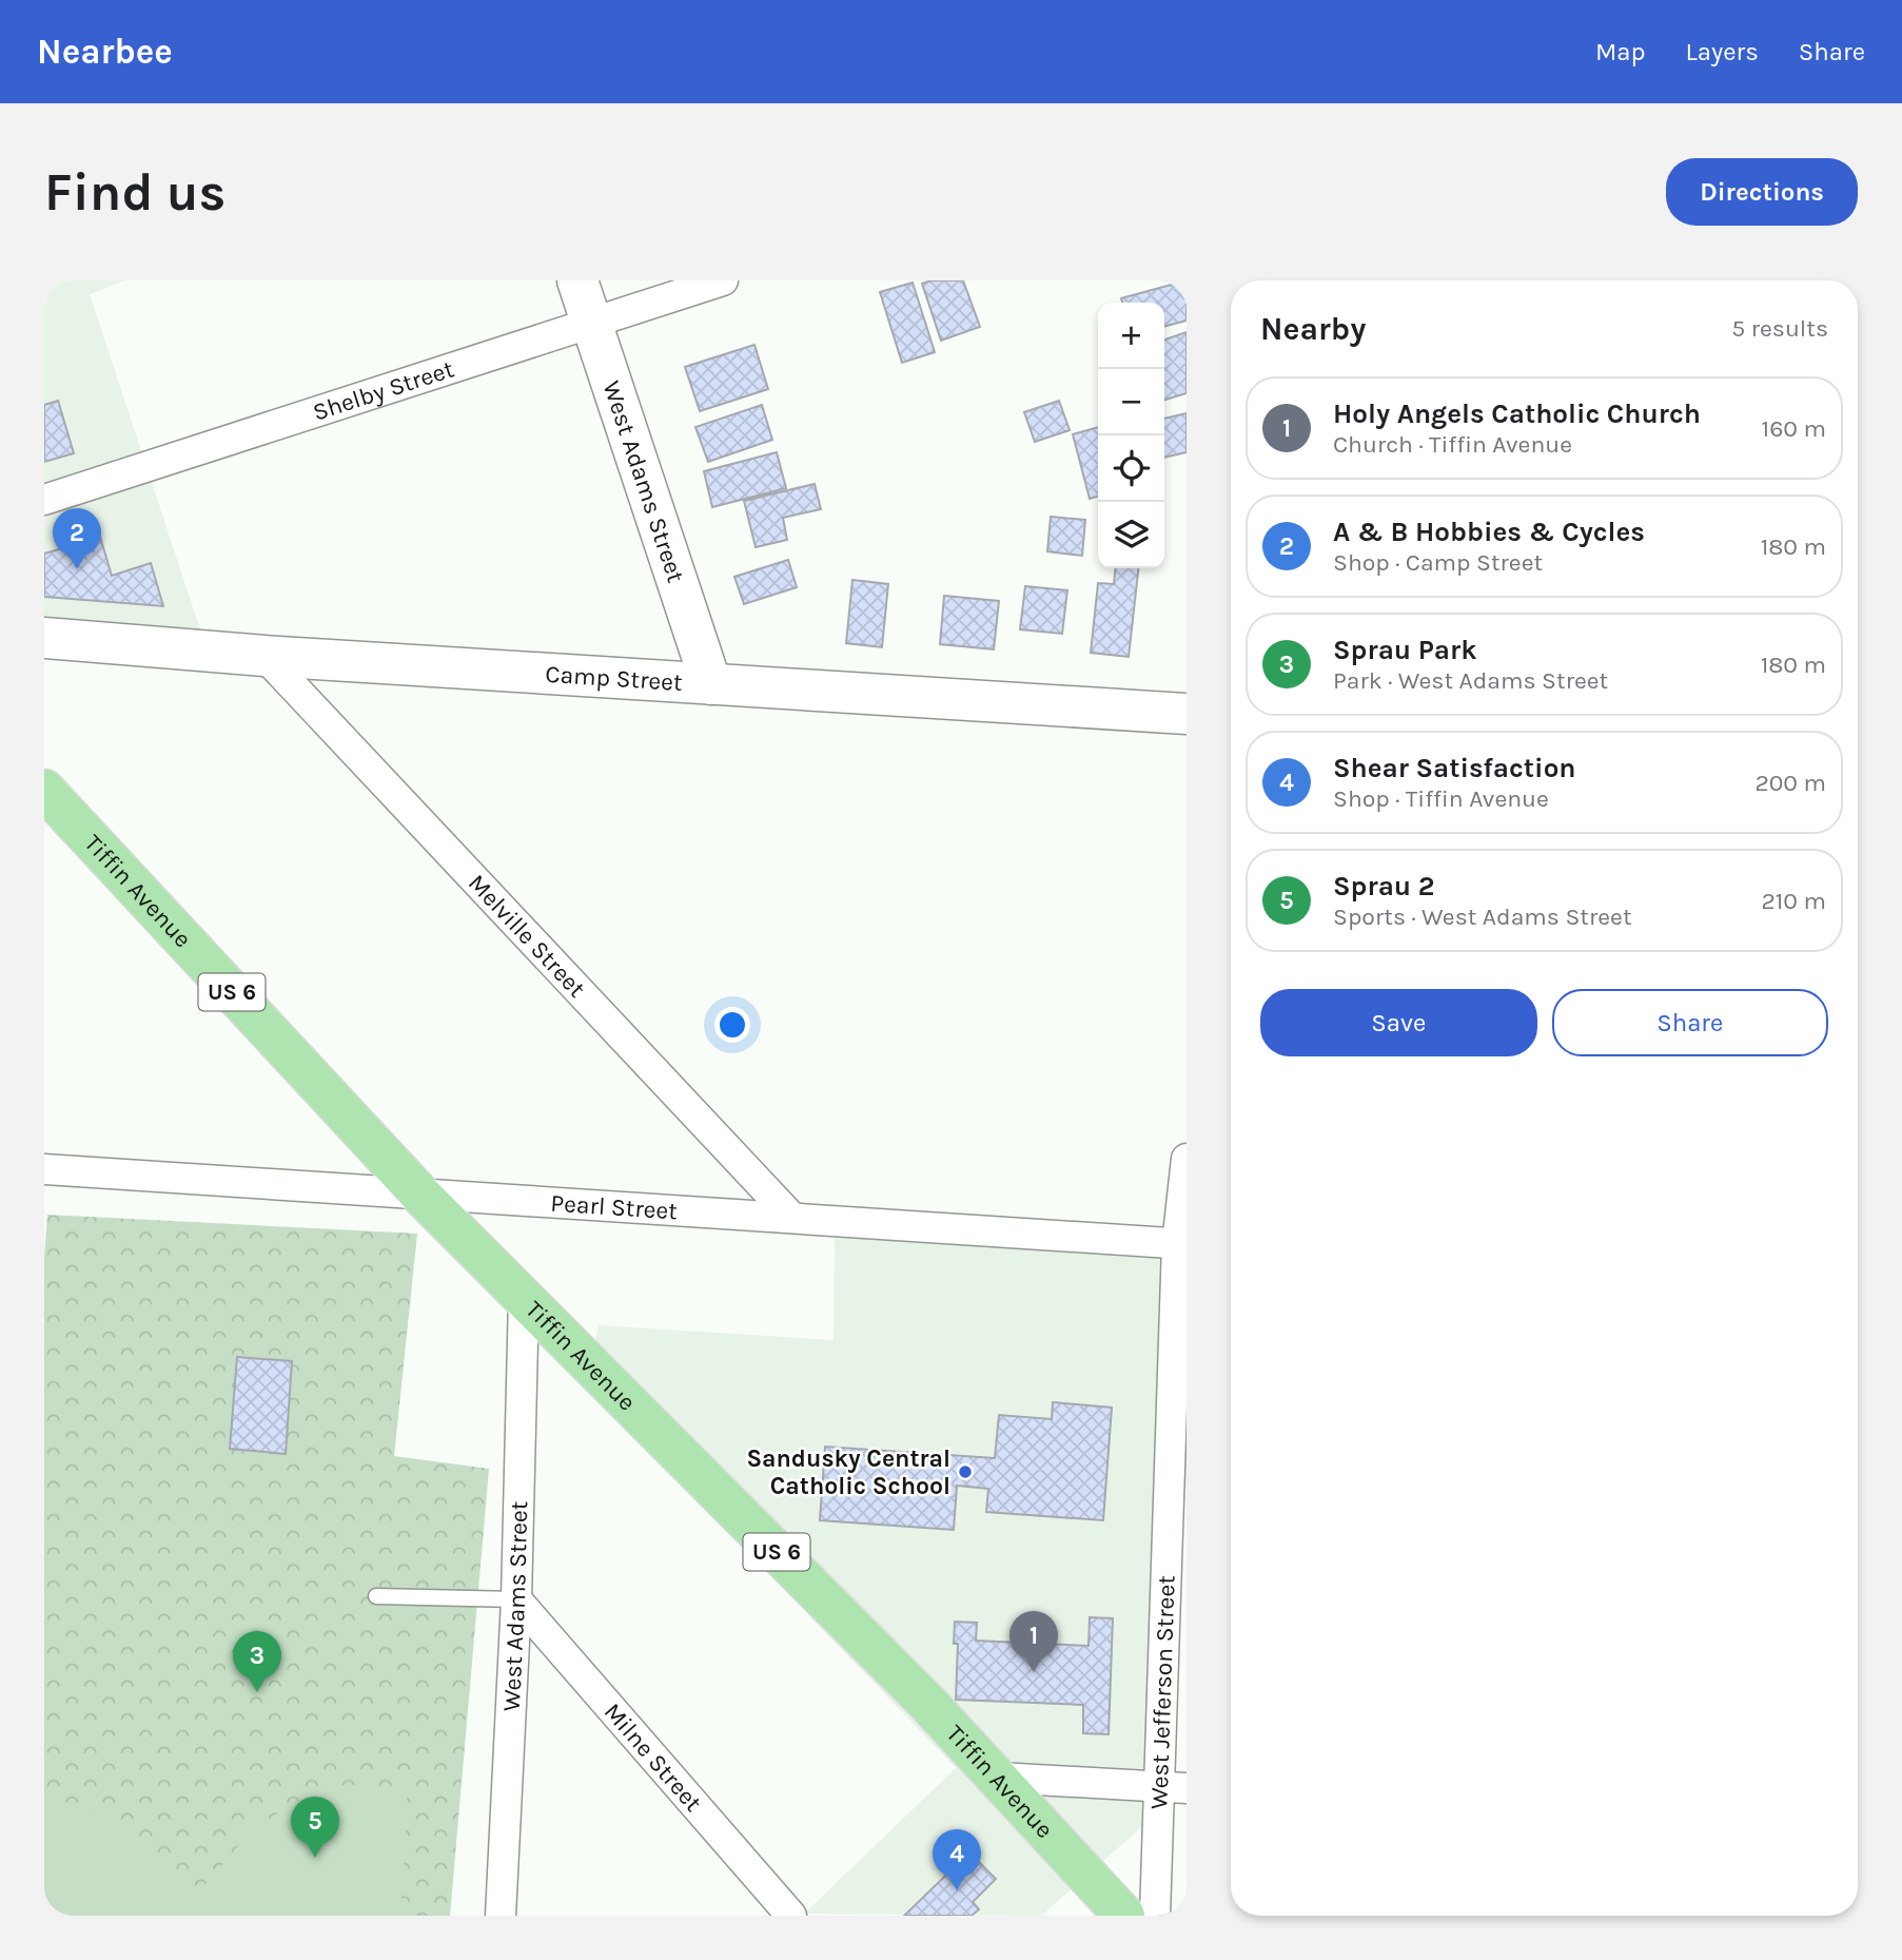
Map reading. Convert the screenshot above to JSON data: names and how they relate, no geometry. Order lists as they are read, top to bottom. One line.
{"streets":{"main road":["Tiffin Avenue","US 6"],"street":["Shelby Street","West Adams Street","Camp Street","Melville Street","Pearl Street","West Jefferson Street","Milne Street"]},"crossings":[["Shelby Street","West Adams Street"],["West Adams Street","Camp Street"],["West Adams Street","Tiffin Avenue"],["West Adams Street","Milne Street"],["Camp Street","Melville Street"],["Tiffin Avenue","Pearl Street"],["Melville Street","Pearl Street"],["Pearl Street","West Jefferson Street"]],"places":["Sandusky Central Catholic School"],"page":{"header":"Nearbee","nav":["Map","Layers","Share"],"buttons":["Directions",["Save","Share"]],"title":"Find us","heading":["Nearby","5 results"],"map_buttons":["+","−"],"list":[{"mark":"1","name":"Holy Angels Catholic Church","note":"Church · Tiffin Avenue","value":"160 m"},{"mark":"2","name":"A & B Hobbies & Cycles","note":"Shop · Camp Street","value":"180 m"},{"mark":"3","name":"Sprau Park","note":"Park · West Adams Street","value":"180 m"},{"mark":"4","name":"Shear Satisfaction","note":"Shop · Tiffin Avenue","value":"200 m"},{"mark":"5","name":"Sprau 2","note":"Sports · West Adams Street","value":"210 m"}],"pins":["2","1","3","5","4"]}}
